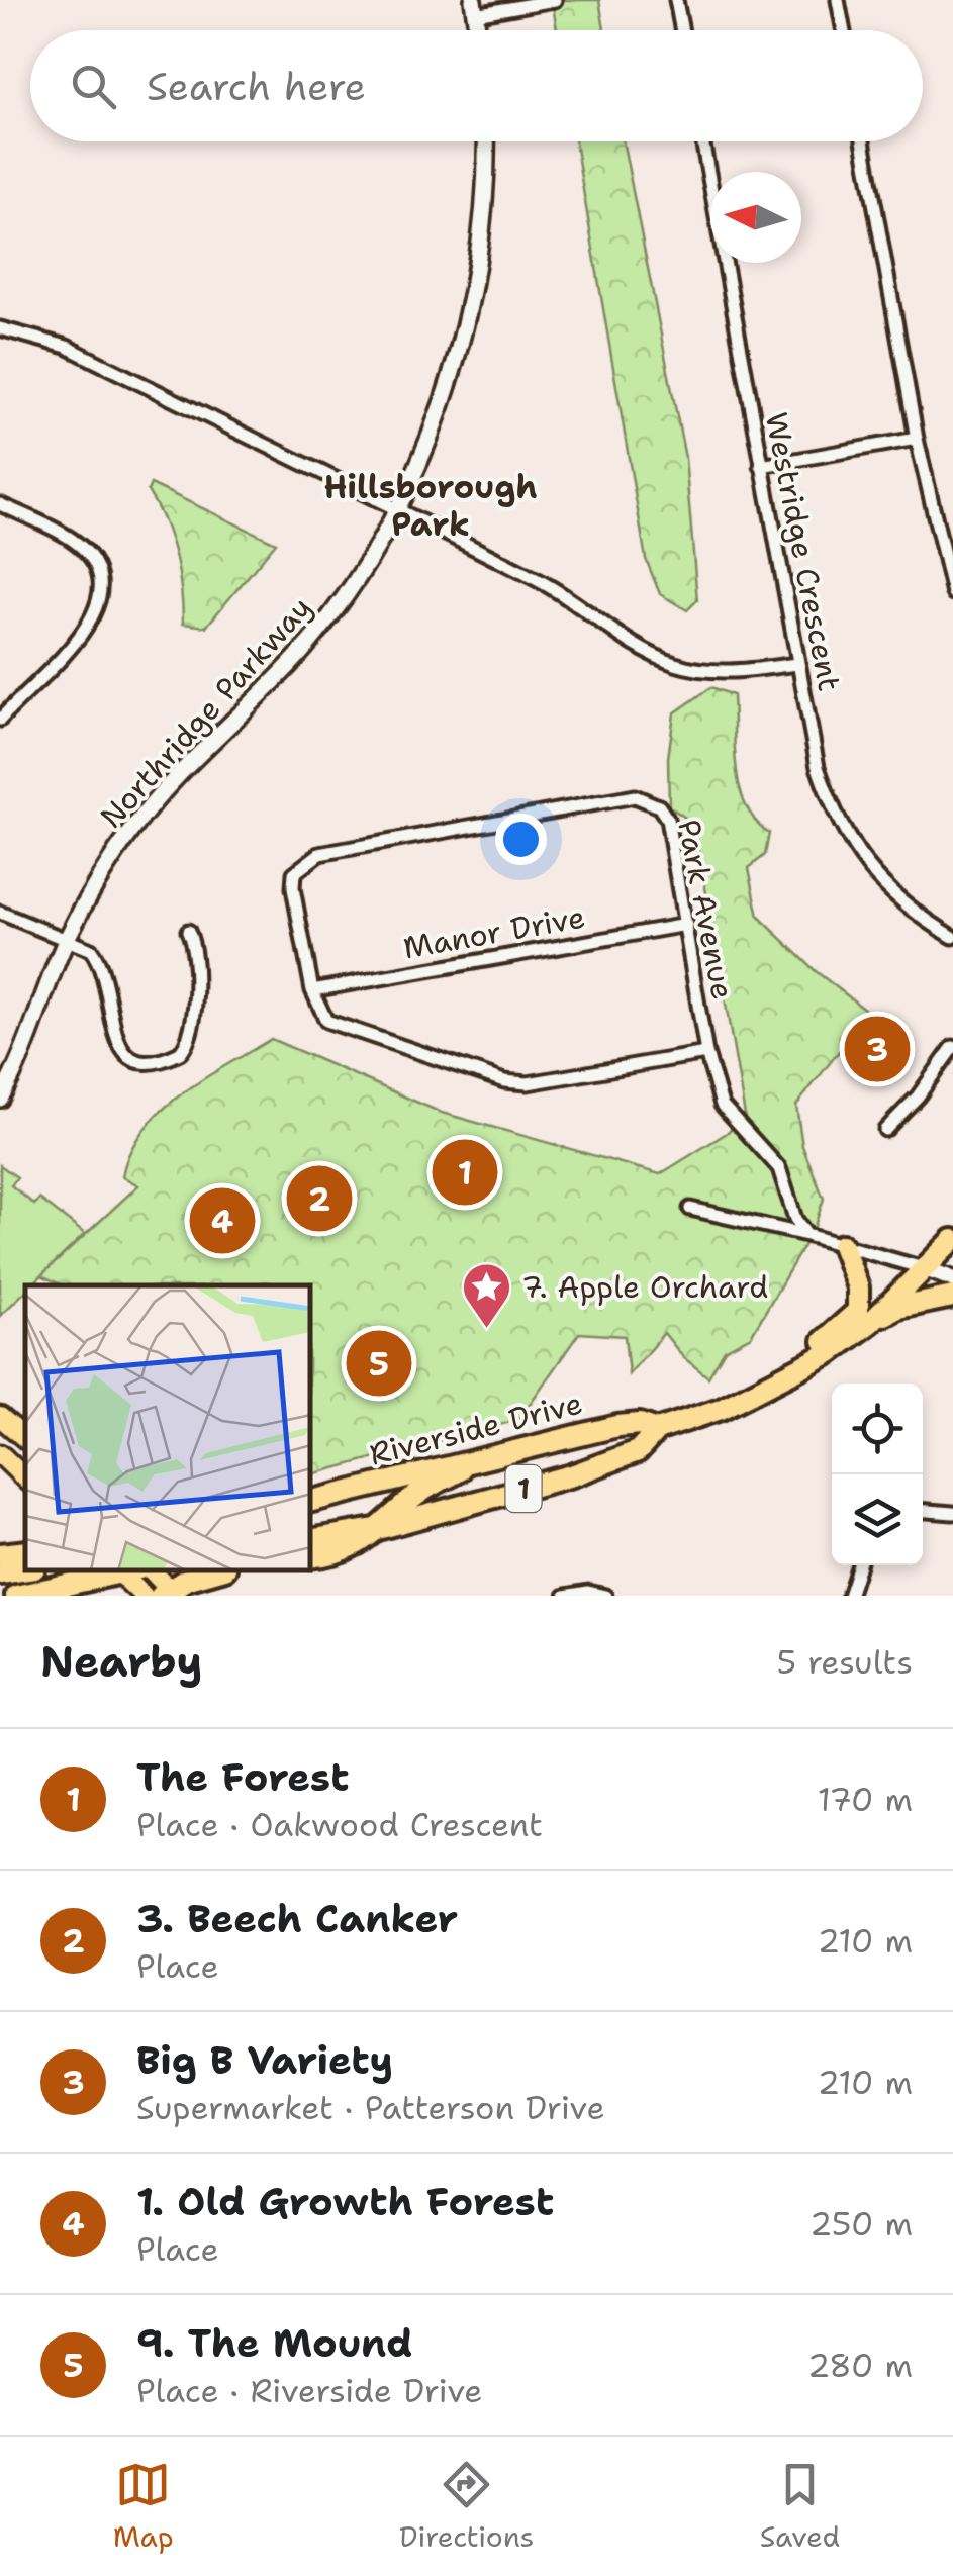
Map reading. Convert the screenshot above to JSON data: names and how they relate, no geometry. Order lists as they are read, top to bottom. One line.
{"streets":{"highway":["Riverside Drive","1"],"street":["Westridge Crescent","Northridge Parkway","Park Avenue","Manor Drive"]},"crossings":[["Park Avenue","Manor Drive"]],"districts":["Hillsborough Park"],"places":{"place":["7. Apple Orchard"]},"north":"left","page":{"search":"Search here","pins":["3","1","2","4","5"],"heading":["Nearby","5 results"],"list":[{"mark":"1","name":"The Forest","note":"Place · Oakwood Crescent","value":"170 m"},{"mark":"2","name":"3. Beech Canker","note":"Place","value":"210 m"},{"mark":"3","name":"Big B Variety","note":"Supermarket · Patterson Drive","value":"210 m"},{"mark":"4","name":"1. Old Growth Forest","note":"Place","value":"250 m"},{"mark":"5","name":"9. The Mound","note":"Place · Riverside Drive","value":"280 m"}],"nav":["Map","Directions","Saved"]}}
